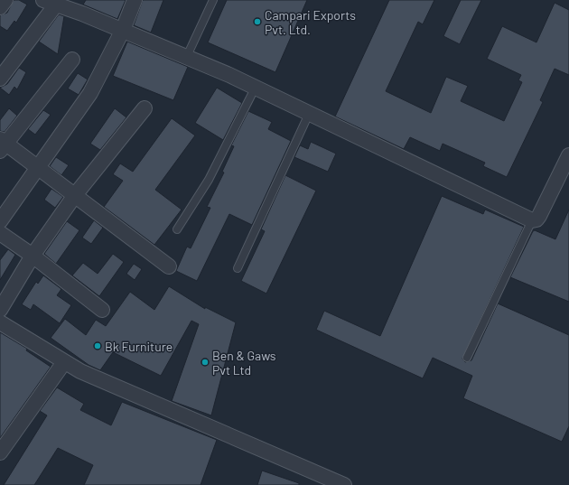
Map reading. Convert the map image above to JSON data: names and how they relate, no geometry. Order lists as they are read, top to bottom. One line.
{"places":["Campari Exports Pvt. Ltd.","Bk Furniture","Ben & Gaws Pvt Ltd"]}
